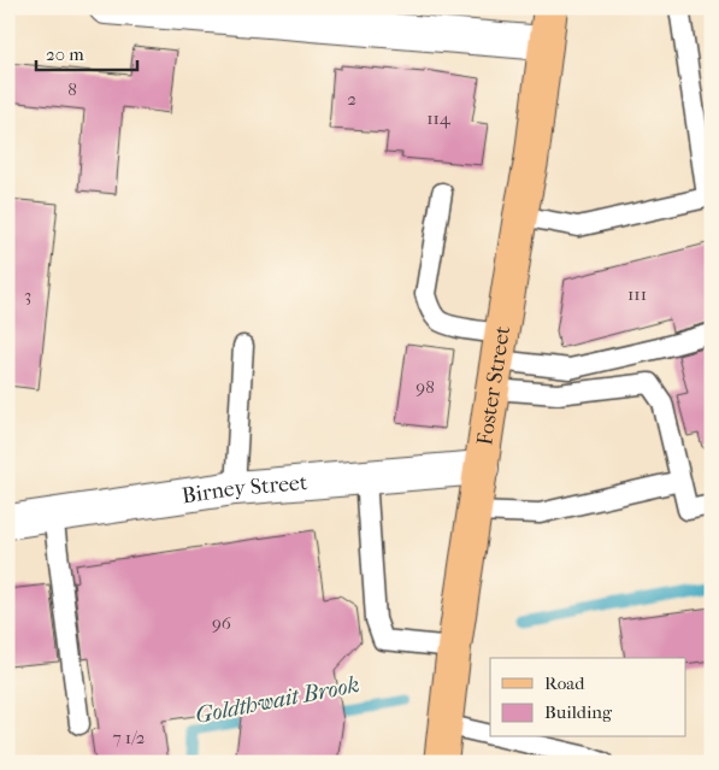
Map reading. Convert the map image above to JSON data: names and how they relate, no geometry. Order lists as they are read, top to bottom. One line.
{"streets":{"main road":["Foster Street"],"street":["Birney Street"]},"crossings":[["Foster Street","Birney Street"]],"water":["Goldthwait Brook"],"house_numbers":["8","2","114","111","3","98","96","7 1/2"],"legend":["Road","Building"],"scale_bar":"20 m"}
